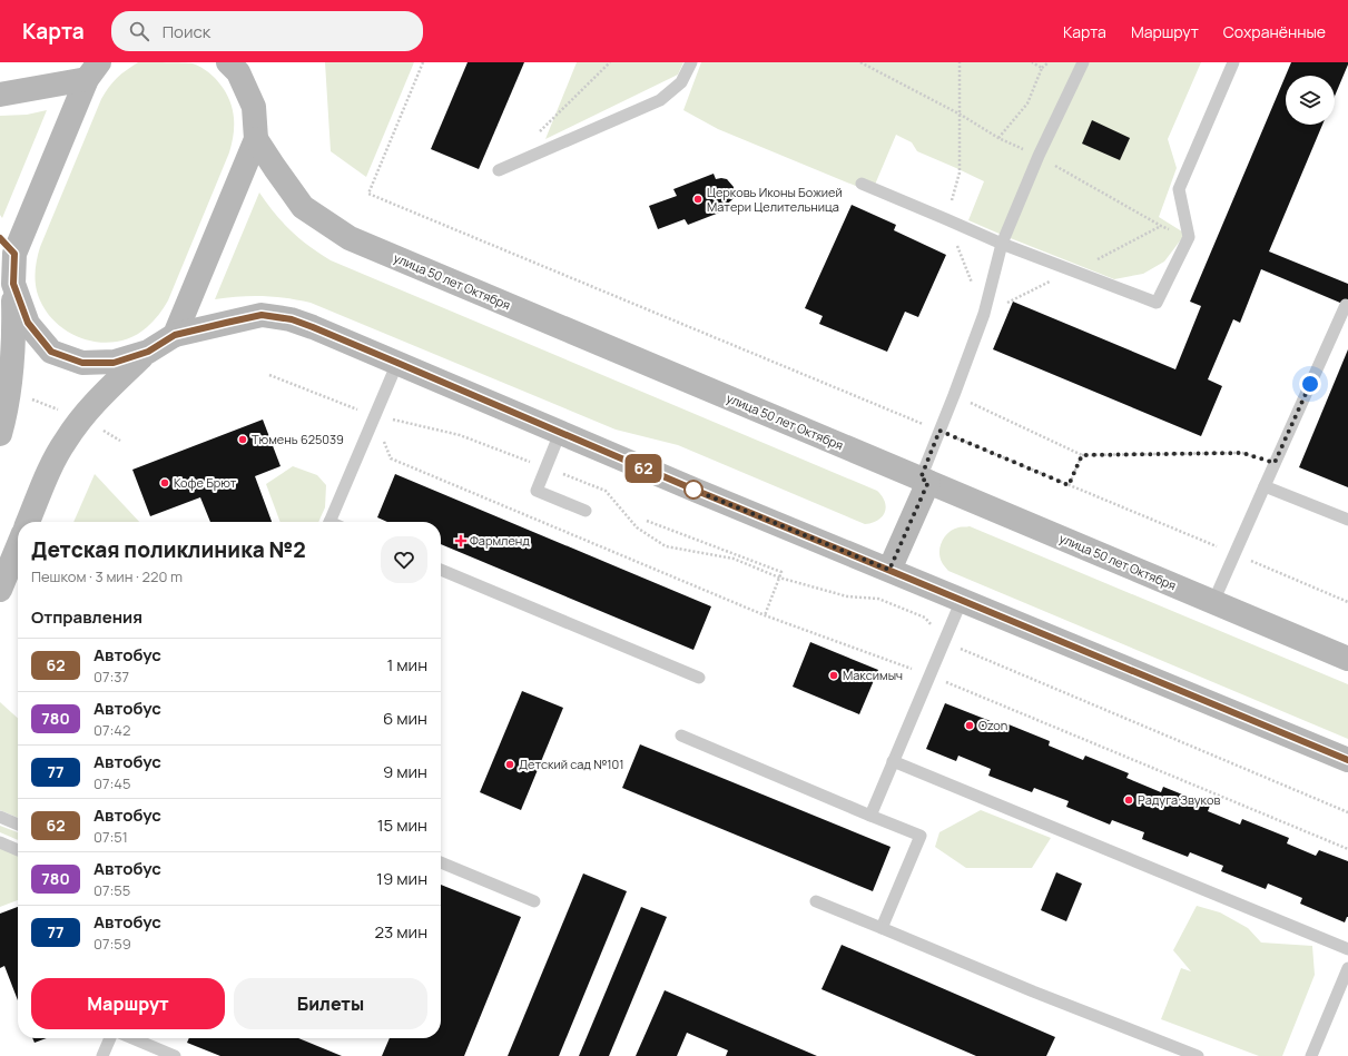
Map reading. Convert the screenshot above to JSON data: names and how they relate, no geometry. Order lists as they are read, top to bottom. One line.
{"streets":{"main road":["улица 50 лет Октября"]},"places":{"other":["Церковь Иконы Божией Матери Целительница","Тюмень 625039","Кофе Брют","Максимыч","Ozon","Детский сад №101","Радуга Звуков"],"health":["Фармленд"]},"lines":["bus line 62"],"page":{"header":"Карта","search":"Поиск","nav":["Карта","Маршрут","Сохранённые"],"on_map":"62","heading":[["Детская поликлиника №2","Пешком · 3 мин · 220 m"],"Отправления"],"list":[{"mark":"62","name":"Автобус","note":"07:37","value":"1 мин"},{"mark":"780","name":"Автобус","note":"07:42","value":"6 мин"},{"mark":"77","name":"Автобус","note":"07:45","value":"9 мин"},{"mark":"62","name":"Автобус","note":"07:51","value":"15 мин"},{"mark":"780","name":"Автобус","note":"07:55","value":"19 мин"},{"mark":"77","name":"Автобус","note":"07:59","value":"23 мин"}],"buttons":["Маршрут","Билеты"]}}
